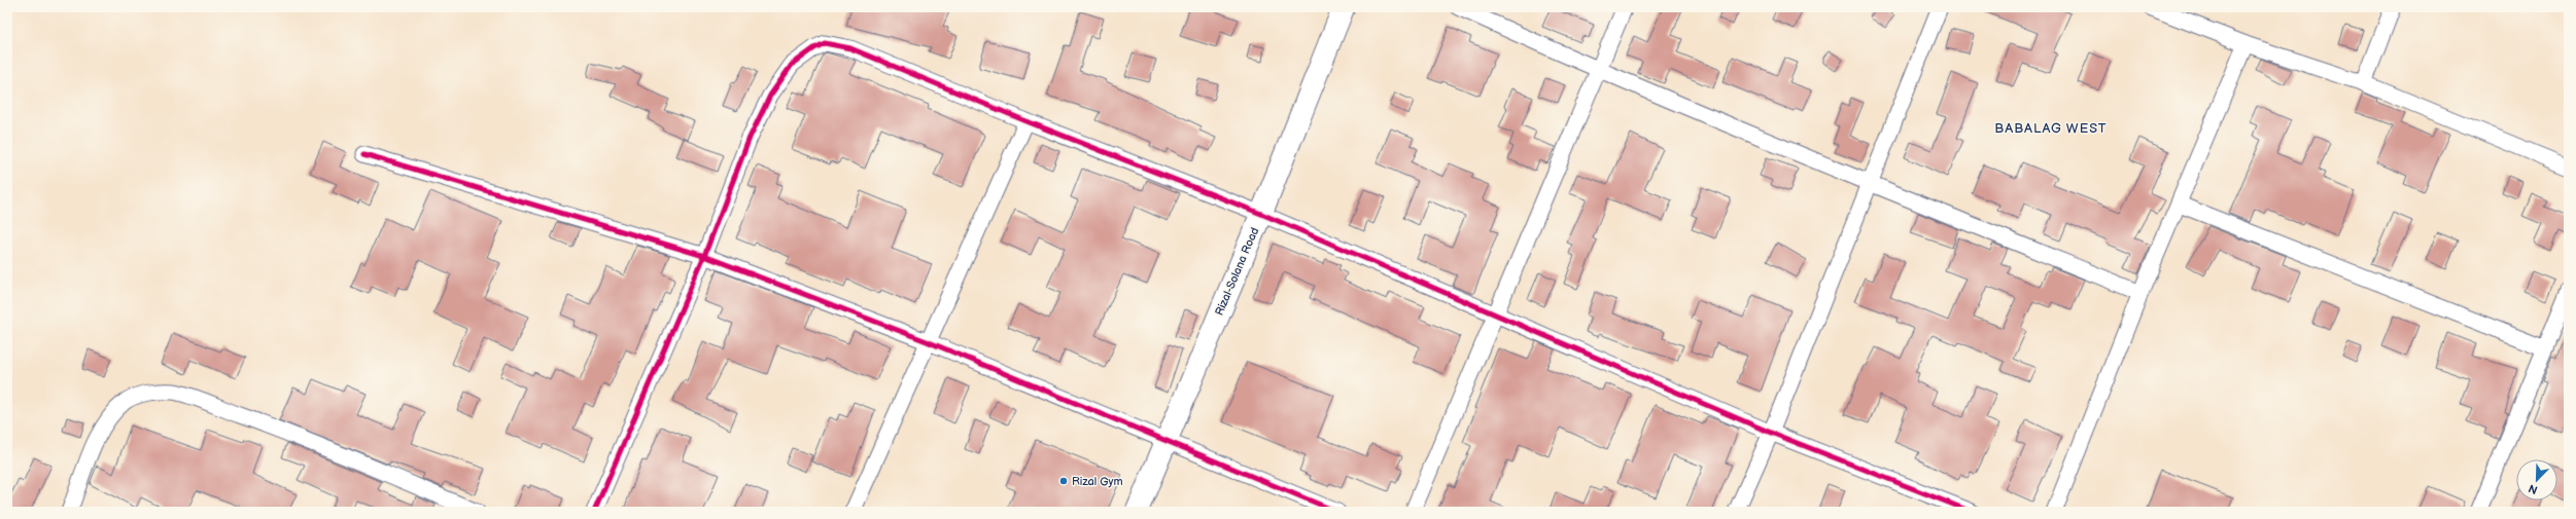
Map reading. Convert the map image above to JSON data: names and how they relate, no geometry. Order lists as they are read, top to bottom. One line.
{"streets":{"main road":["Rizal-Solana Road"]},"districts":["BABALAG WEST"],"places":["Rizal Gym"],"north":"bottom left"}
